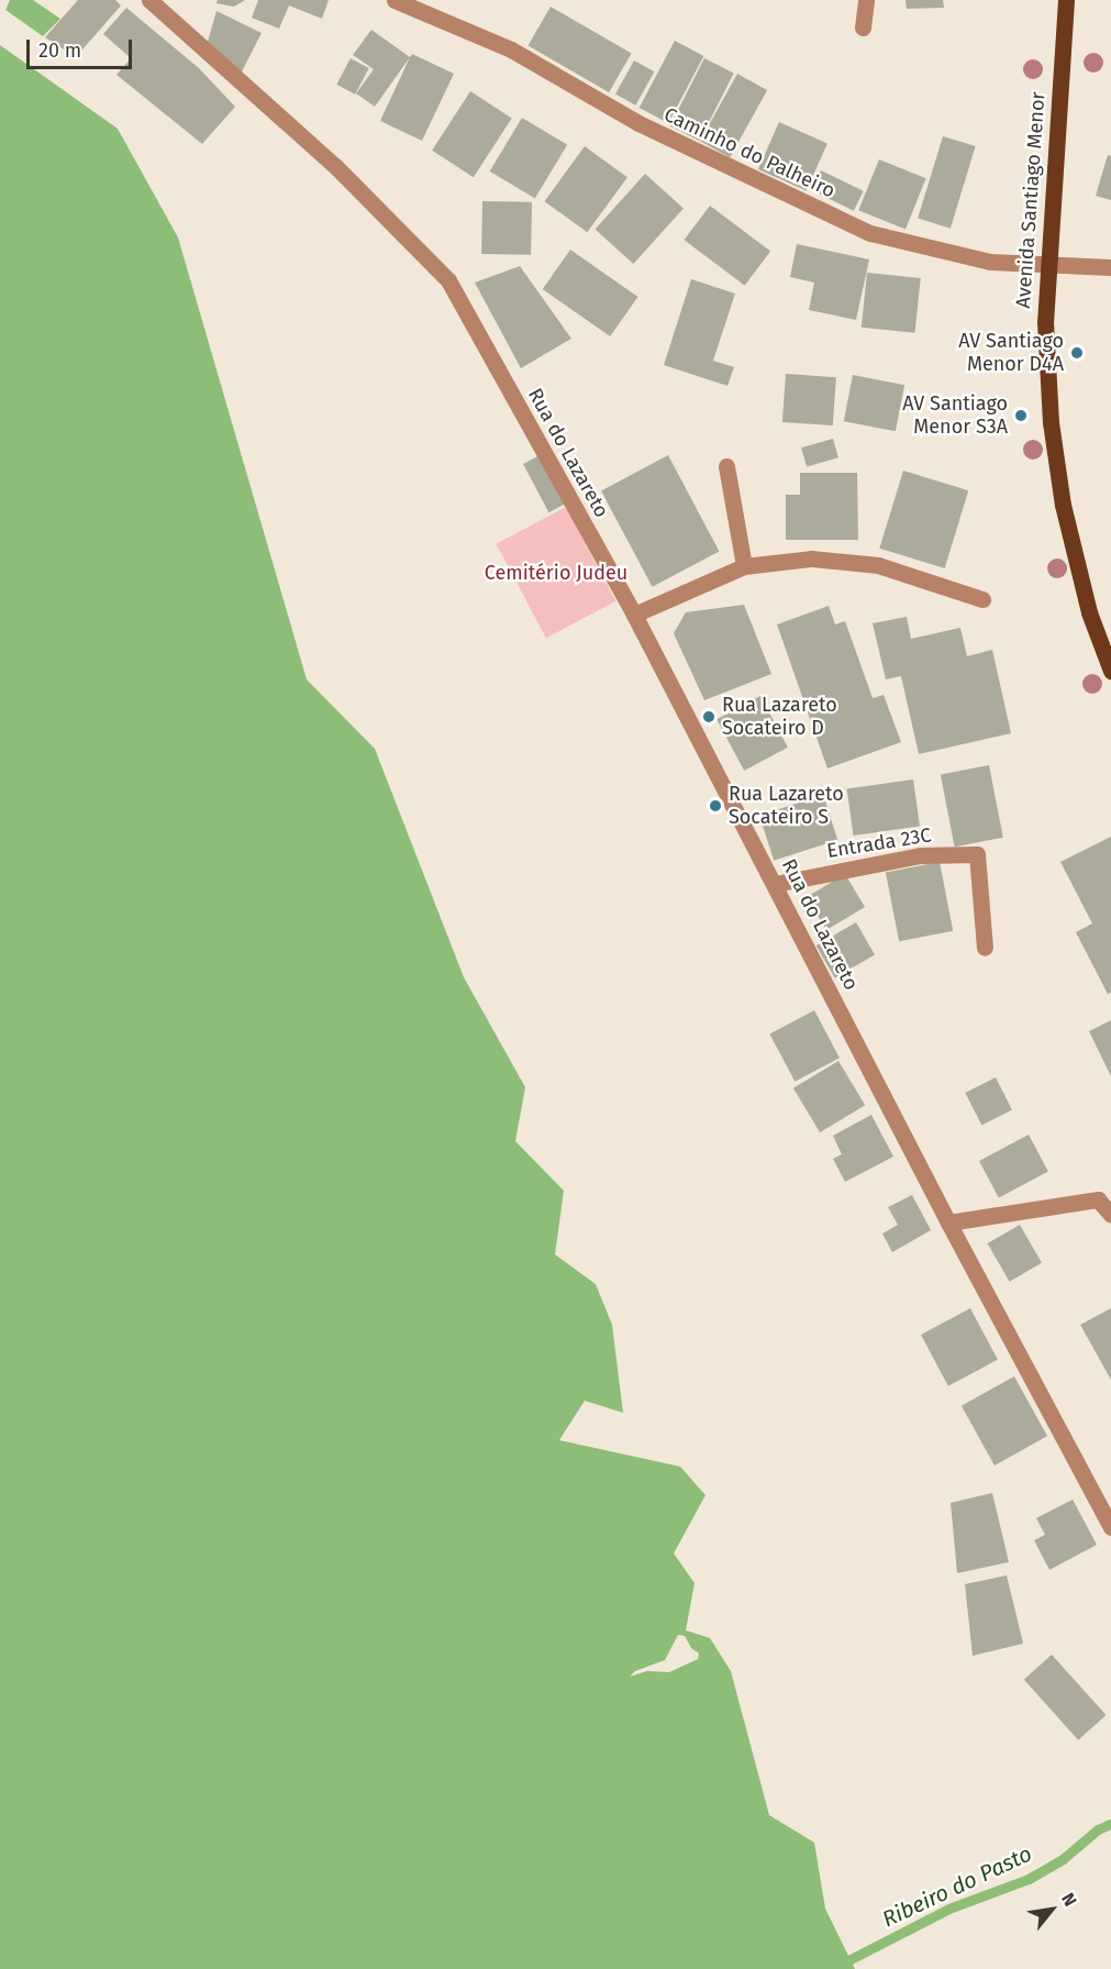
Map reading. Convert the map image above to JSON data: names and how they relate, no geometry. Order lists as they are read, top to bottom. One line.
{"streets":{"main road":["Avenida Santiago Menor"],"street":["Caminho do Palheiro","Rua do Lazareto","Entrada 23C"]},"crossings":[["Caminho do Palheiro","Avenida Santiago Menor"],["Rua do Lazareto","Entrada 23C"]],"water":["Ribeiro do Pasto"],"parks":["Cemitério Judeu"],"places":["AV Santiago Menor D4A","AV Santiago Menor S3A","Rua Lazareto Socateiro D","Rua Lazareto Socateiro S"],"scale_bar":"20 m","north":"top right"}
